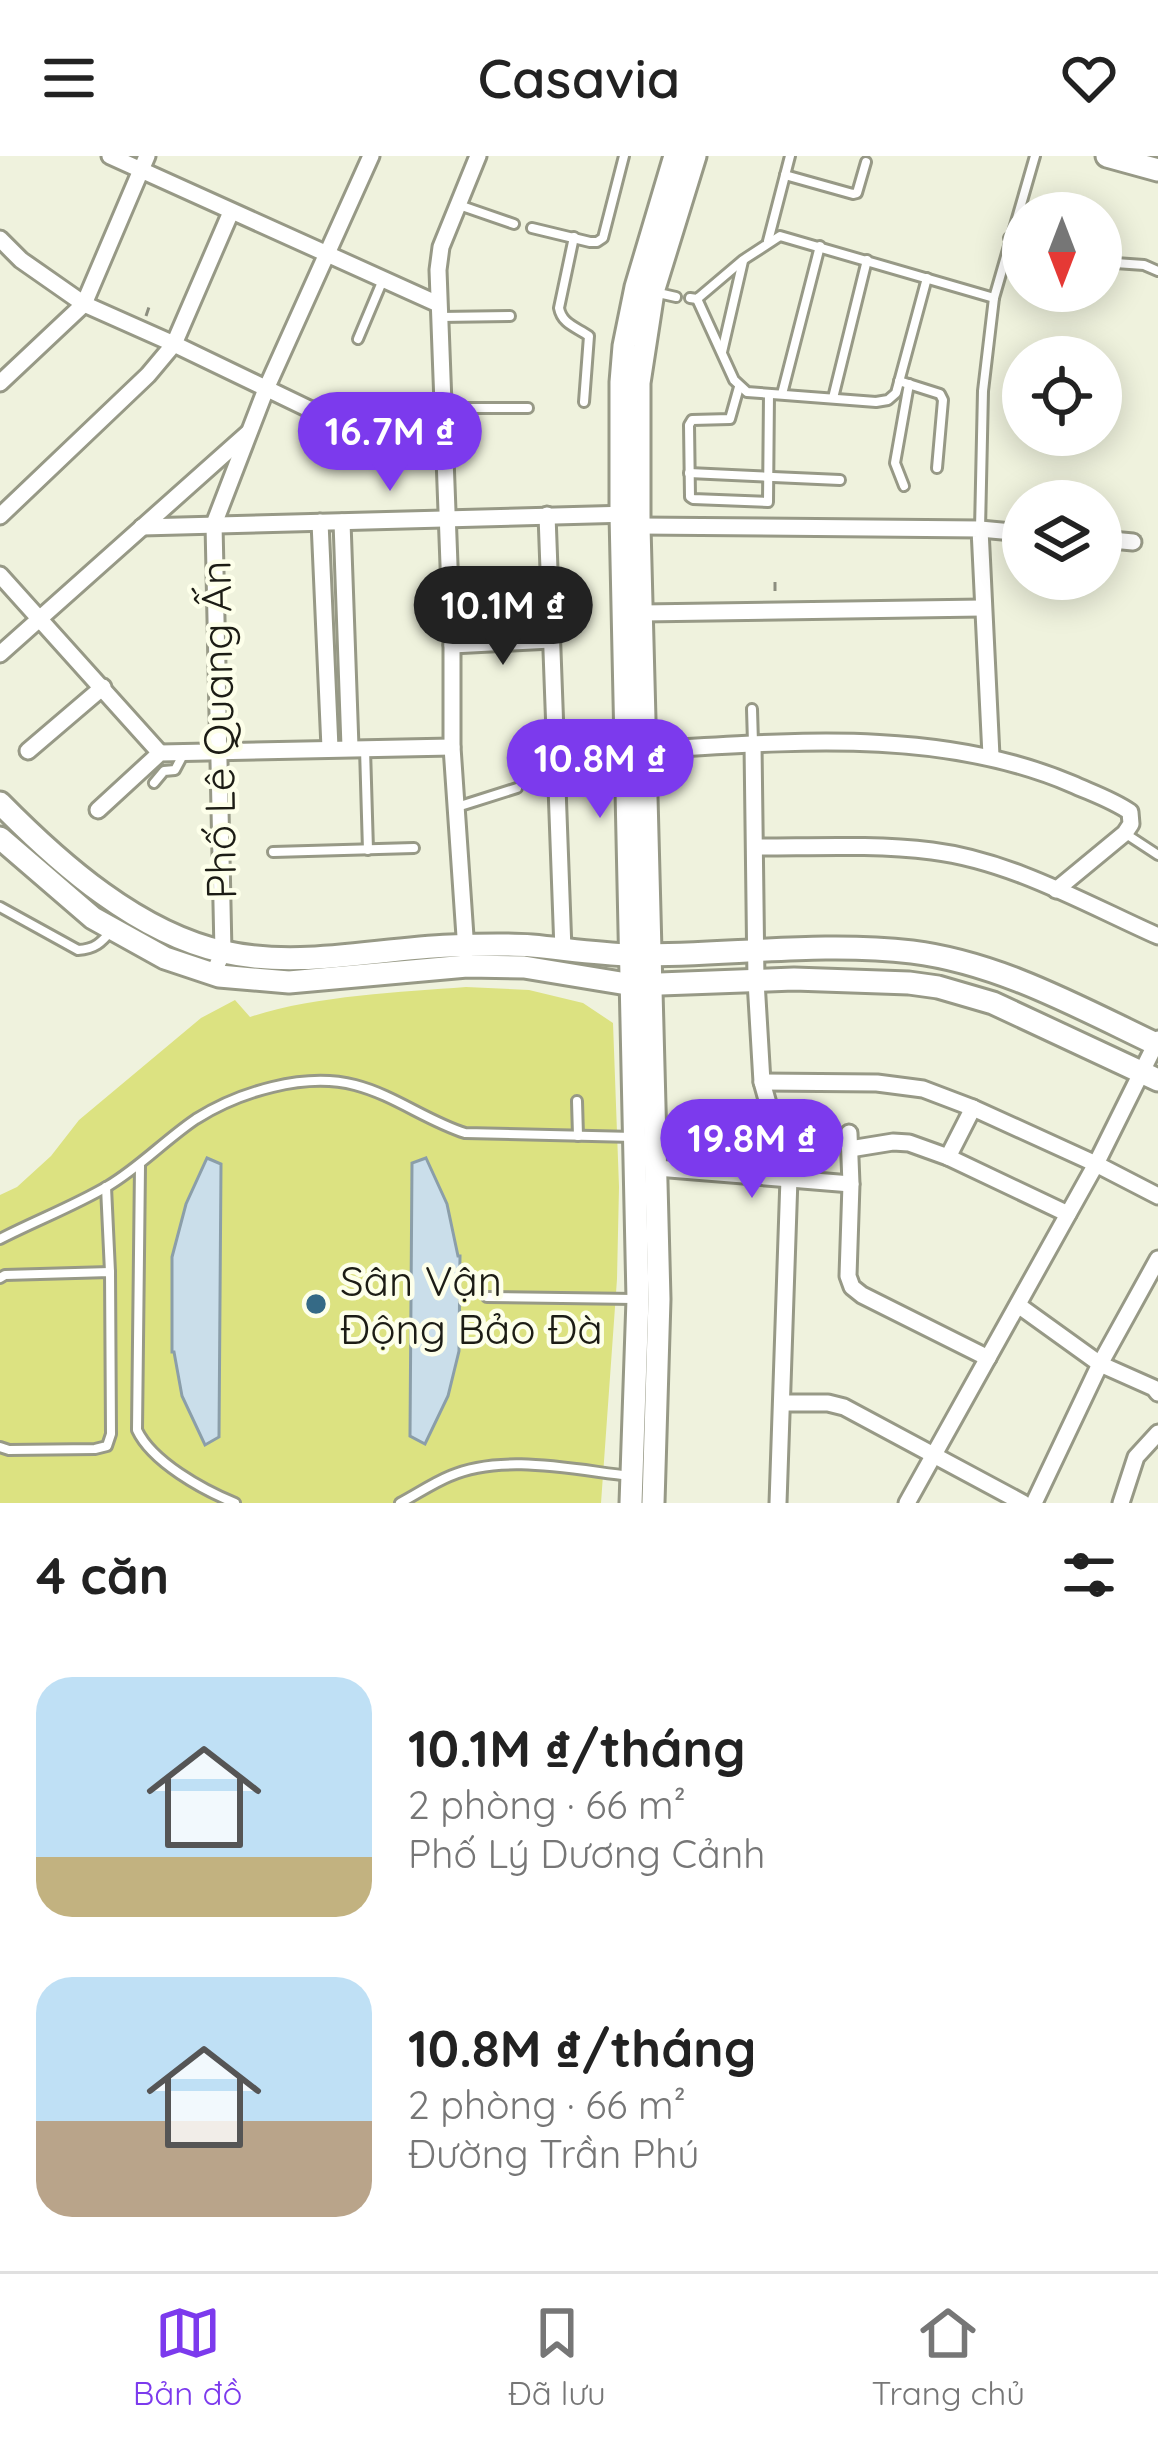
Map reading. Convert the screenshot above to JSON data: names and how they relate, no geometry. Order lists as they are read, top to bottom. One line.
{"streets":{"street":["Phố Lê Quang Ấn"]},"places":["Sân Vận Động Bảo Đà"],"north":"bottom","page":{"header":"Casavia","price":["16.7M ₫","10.1M ₫","10.8M ₫","19.8M ₫"],"heading":"4 căn","list":[{"name":"10.1M ₫/tháng","note":"2 phòng · 66 m² · Phố Lý Dương Cảnh"},{"name":"10.8M ₫/tháng","note":"2 phòng · 66 m² · Đường Trần Phú"}],"tabs":["Bản đồ","Đã lưu","Trang chủ"]}}
